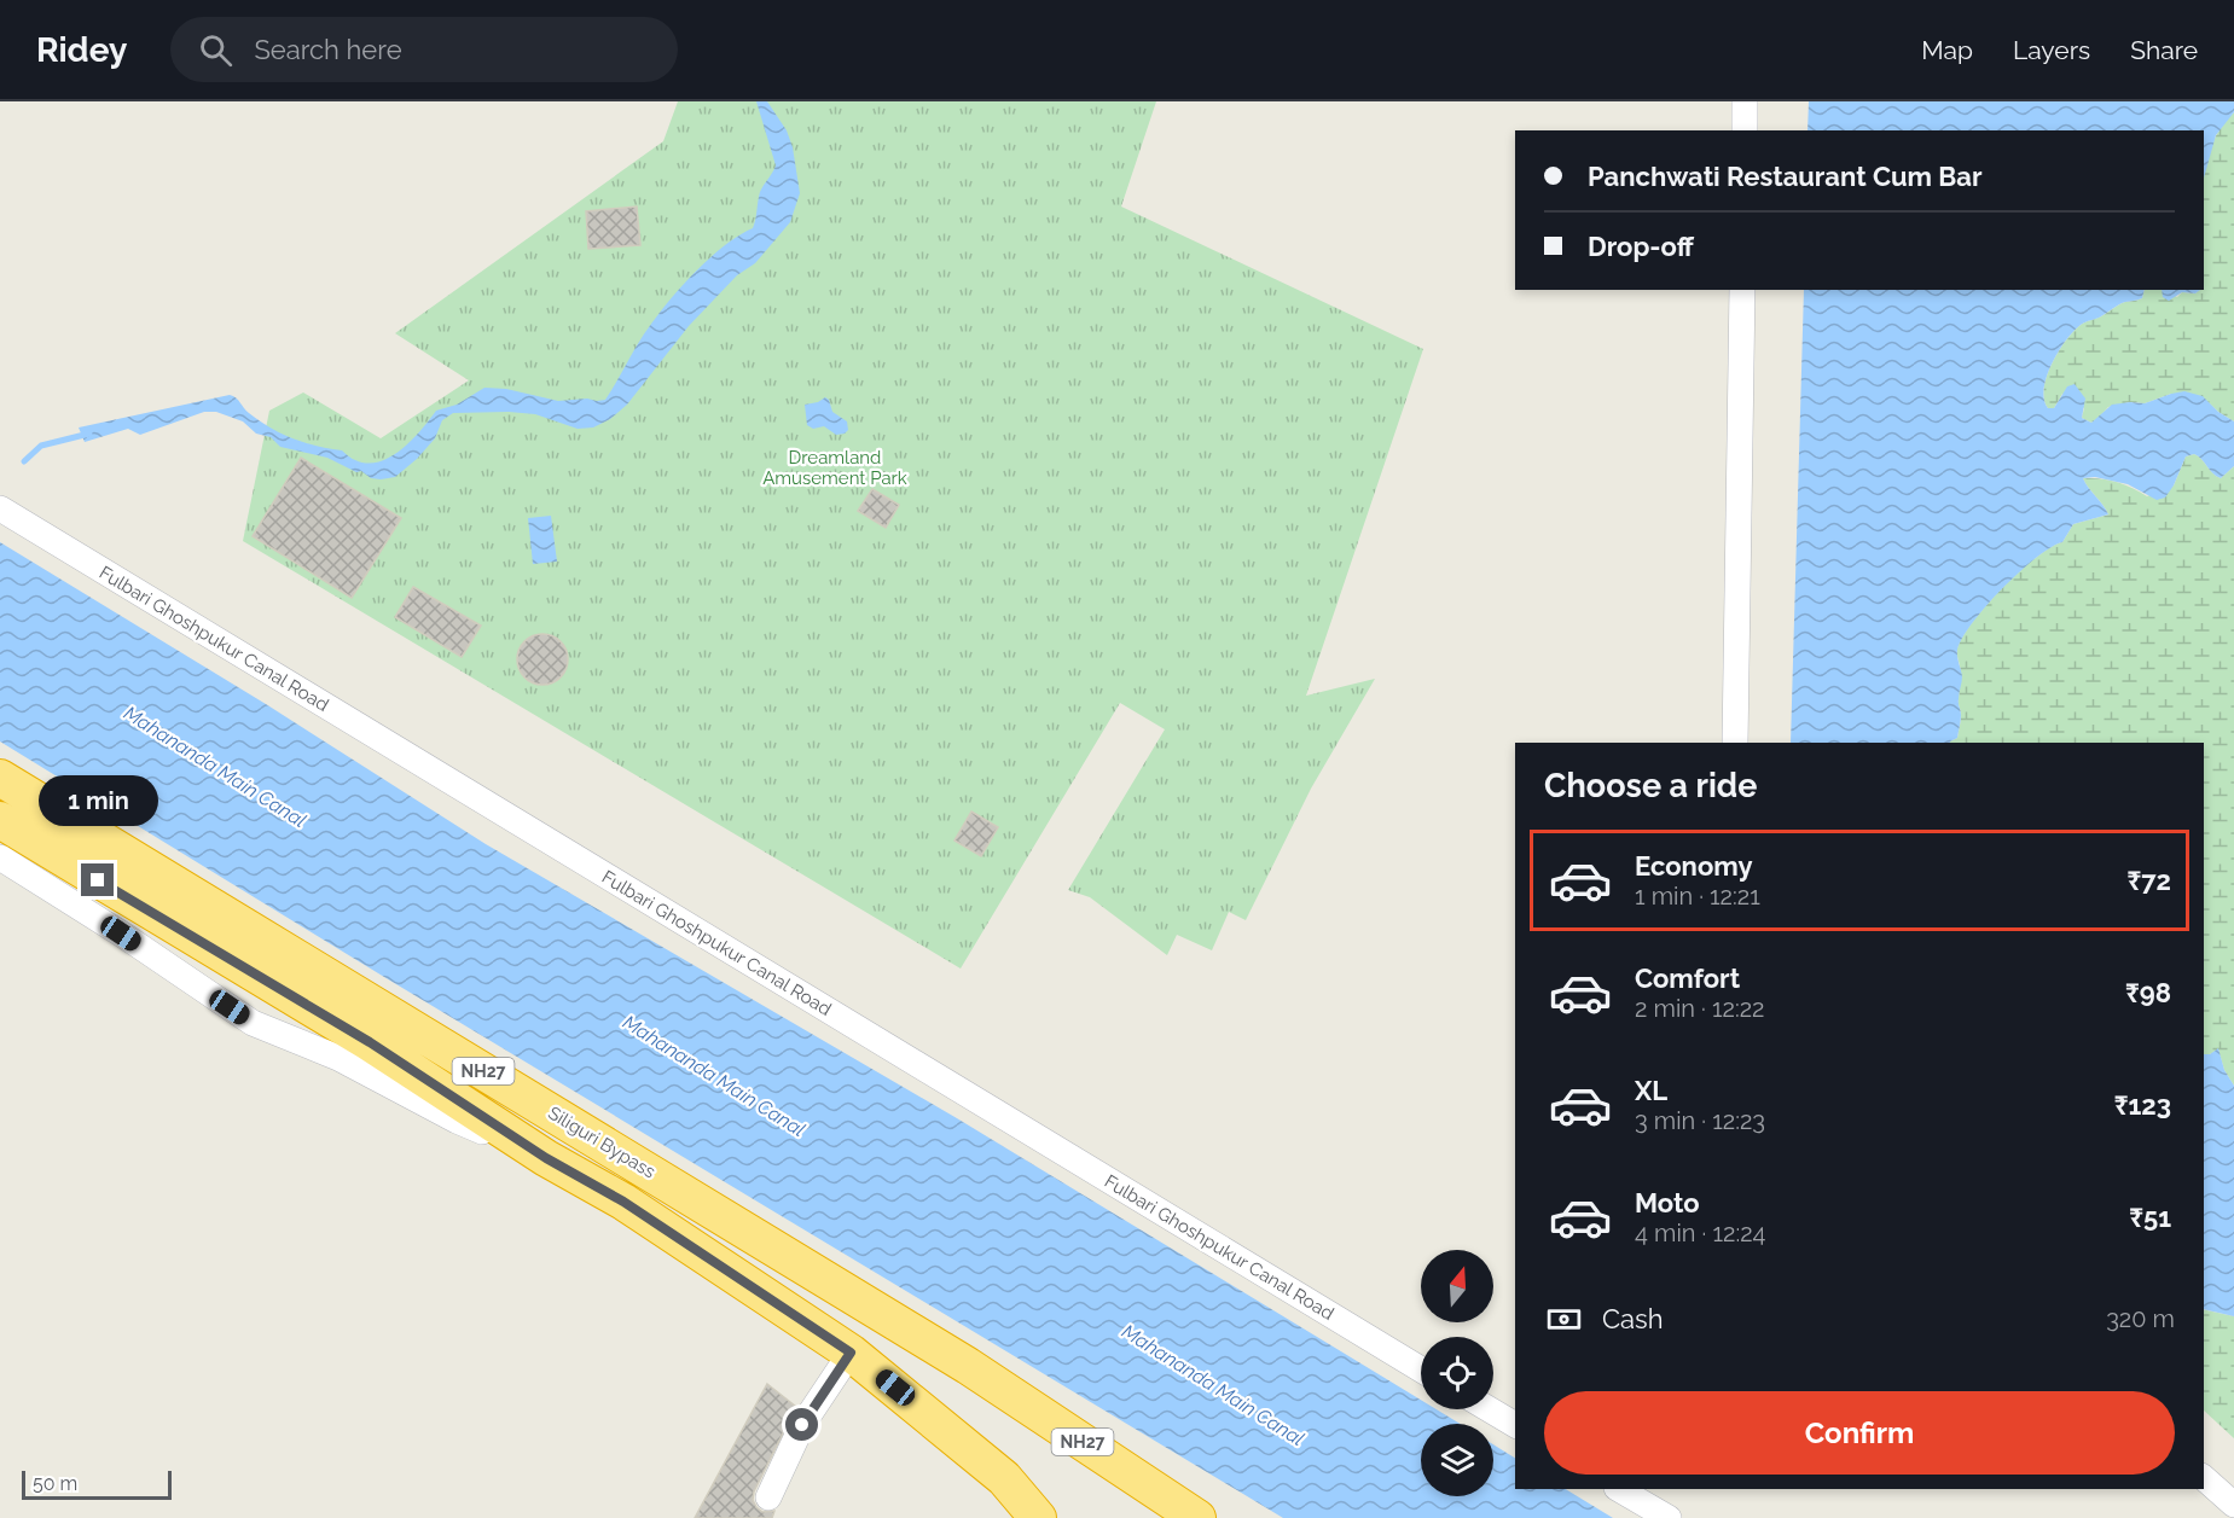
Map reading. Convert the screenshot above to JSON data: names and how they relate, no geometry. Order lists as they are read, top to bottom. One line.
{"streets":{"highway":["NH27","Siliguri Bypass"],"street":["Fulbari Ghoshpukur Canal Road"]},"water":["Mahananda Main Canal"],"parks":["Dreamland Amusement Park"],"scale_bar":"50 m","north":"top","page":{"header":"Ridey","search":"Search here","nav":["Map","Layers","Share"],"banner":["Panchwati Restaurant Cum Bar","Drop-off"],"heading":"Choose a ride","bubble":"1 min","list":[{"name":"Economy","note":"1 min · 12:21","value":"₹72"},{"name":"Comfort","note":"2 min · 12:22","value":"₹98"},{"name":"XL","note":"3 min · 12:23","value":"₹123"},{"name":"Moto","note":"4 min · 12:24","value":"₹51"}],"pay":["Cash","320 m"],"buttons":"Confirm","scale":"50 m"}}
